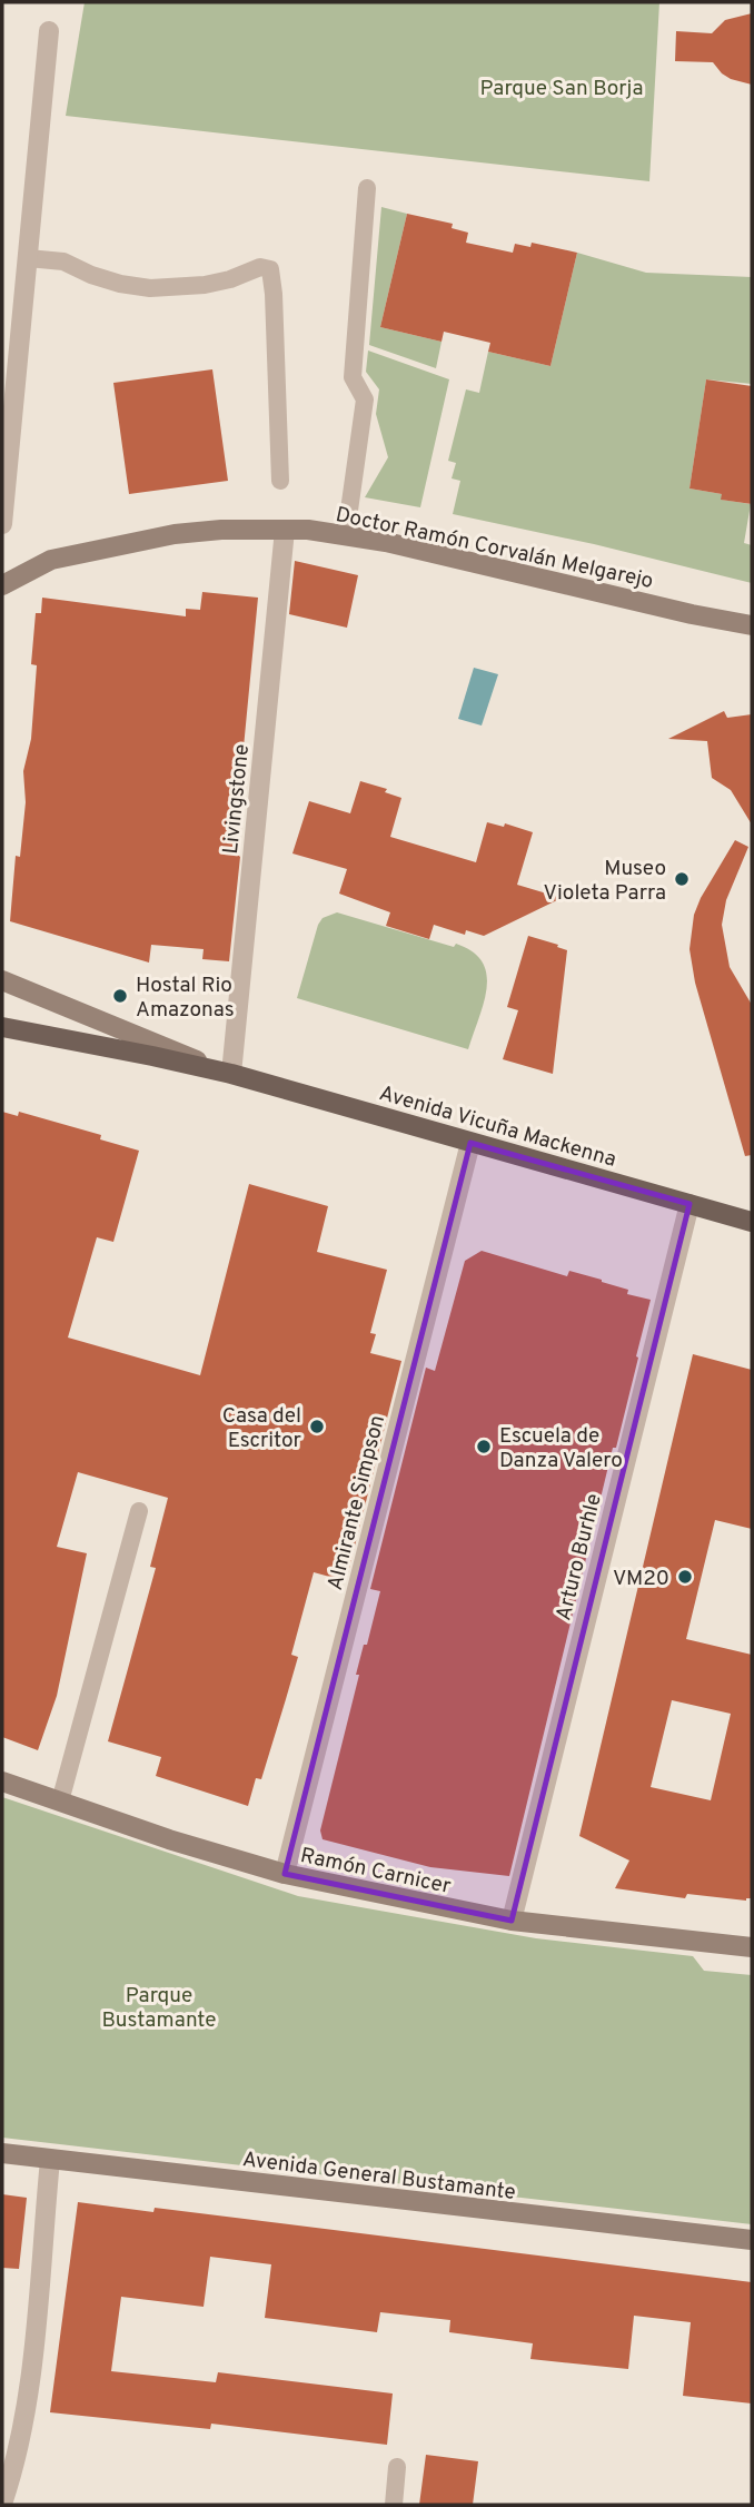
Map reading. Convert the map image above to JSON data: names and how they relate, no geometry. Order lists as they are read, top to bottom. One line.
{"streets":{"main road":["Doctor Ramón Corvalán Melgarejo","Avenida Vicuña Mackenna","Ramón Carnicer","Avenida General Bustamante"],"street":["Livingstone","Almirante Simpson","Arturo Burhle"]},"crossings":[["Doctor Ramón Corvalán Melgarejo","Livingstone"],["Livingstone","Avenida Vicuña Mackenna"],["Avenida Vicuña Mackenna","Almirante Simpson"],["Avenida Vicuña Mackenna","Arturo Burhle"],["Almirante Simpson","Ramón Carnicer"],["Arturo Burhle","Ramón Carnicer"]],"parks":["Parque San Borja","Parque Bustamante"],"places":["Museo Violeta Parra","Hostal Rio Amazonas","Casa del Escritor","Escuela de Danza Valero","VM20"]}
